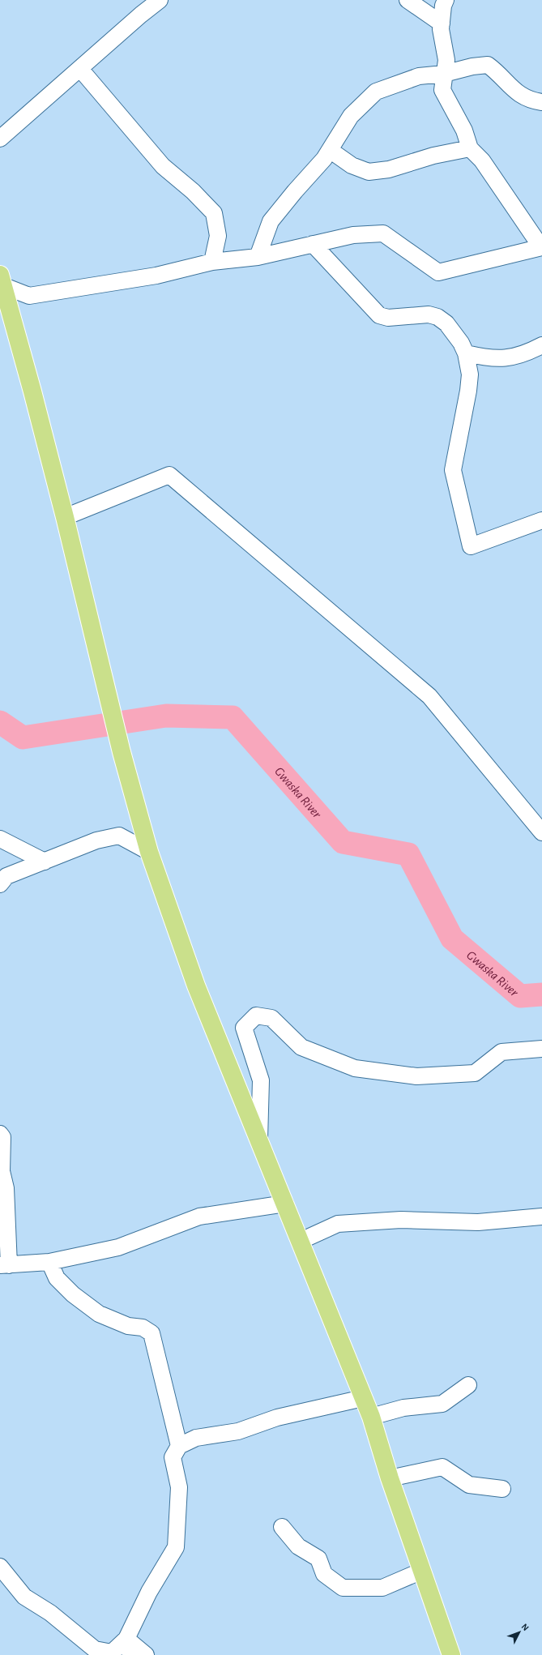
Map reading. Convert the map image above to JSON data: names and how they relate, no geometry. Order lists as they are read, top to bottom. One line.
{"water":["Gwaska River"],"north":"top right"}
